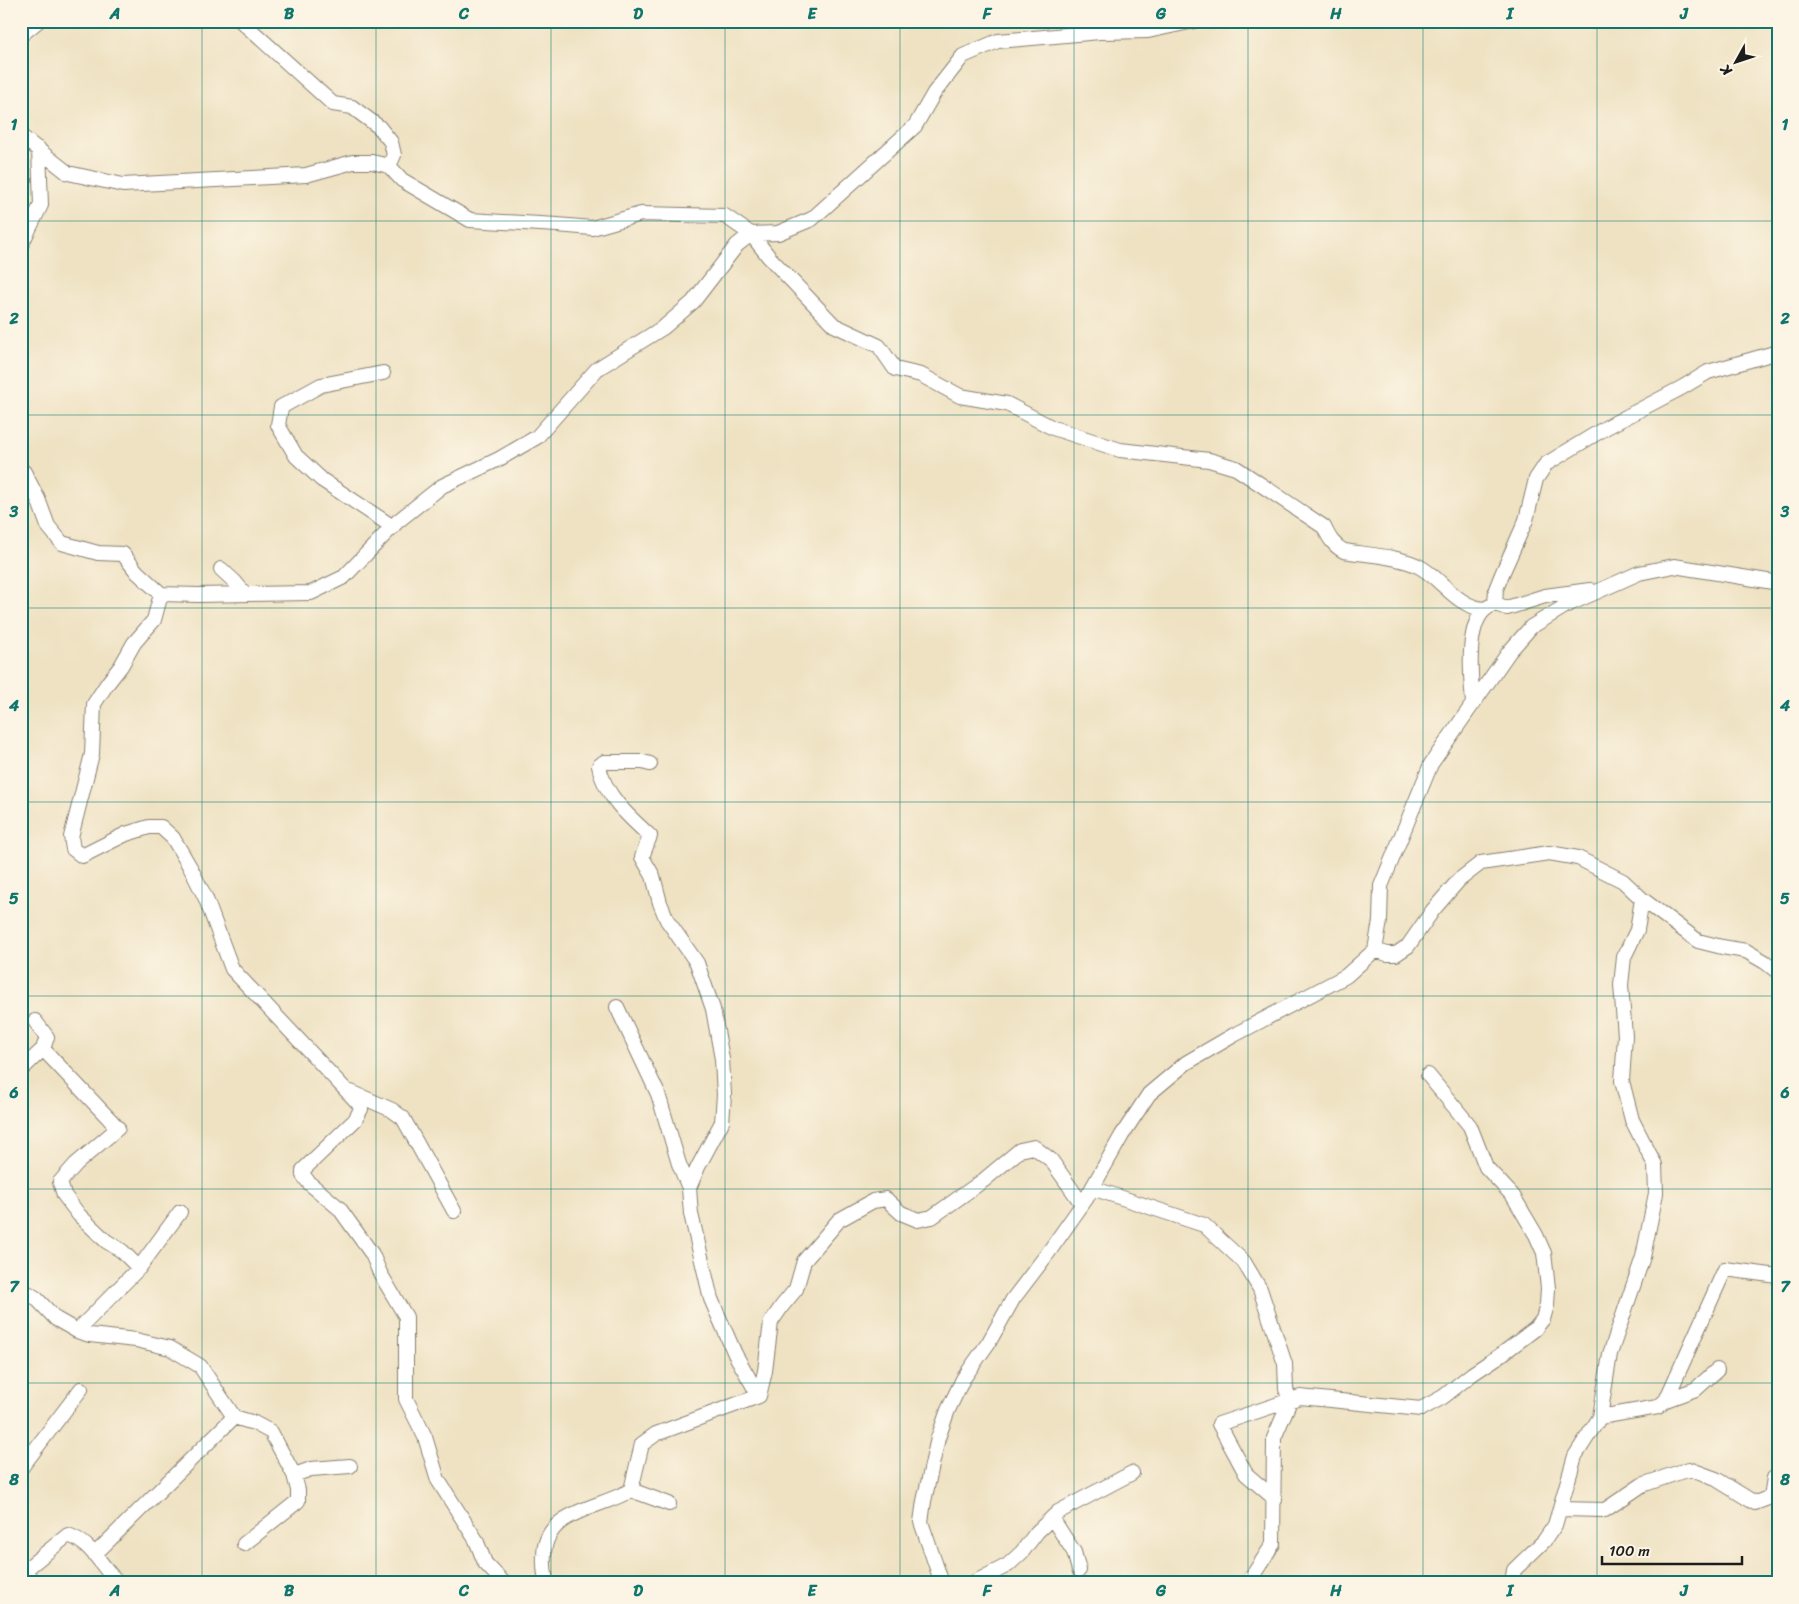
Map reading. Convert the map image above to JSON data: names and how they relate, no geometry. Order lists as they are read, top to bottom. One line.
{"scale_bar":"100 m","north":"bottom left","grid":{"columns":["A","B","C","D","E","F","G","H","I","J"],"rows":["1","2","3","4","5","6","7","8"]}}
